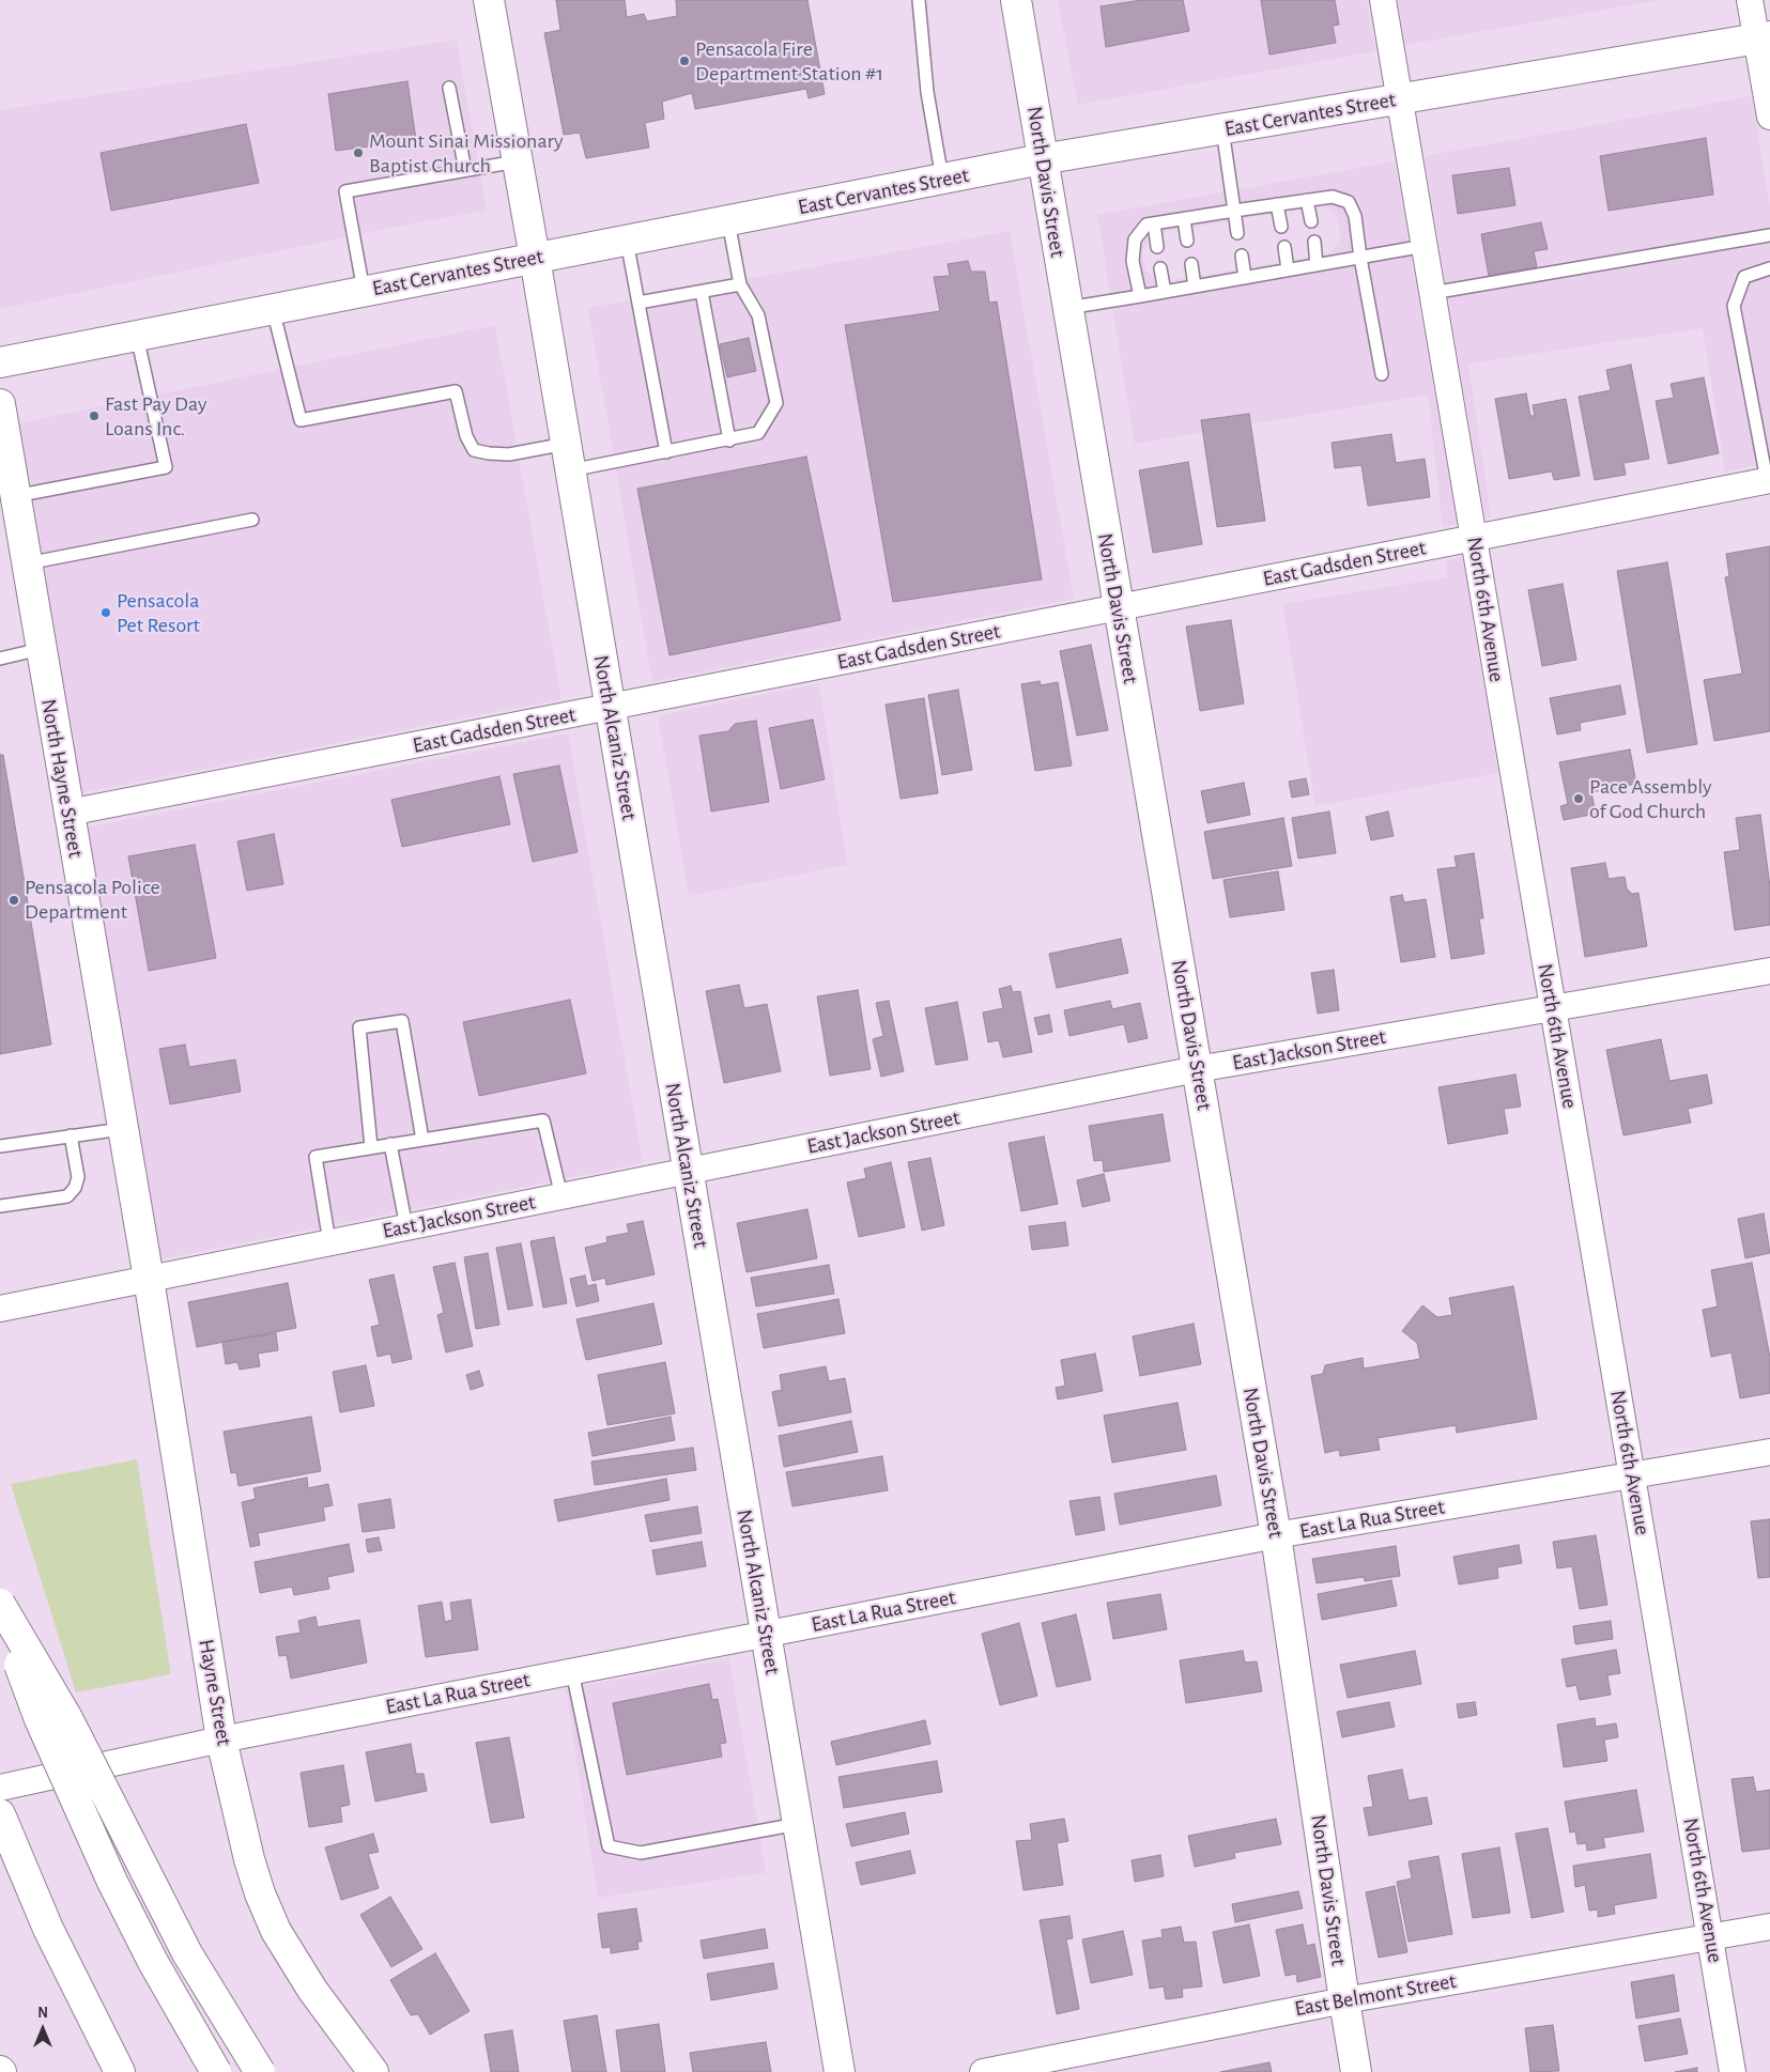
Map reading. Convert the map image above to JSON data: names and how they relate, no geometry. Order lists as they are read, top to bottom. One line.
{"streets":{"main road":["East Cervantes Street","North Davis Street","North Alcaniz Street","North Hayne Street","Hayne Street"],"street":["East Gadsden Street","North 6th Avenue","East Jackson Street","East La Rua Street","East Belmont Street"]},"crossings":[["East Cervantes Street","North Davis Street"],["East Cervantes Street","North 6th Avenue"],["East Cervantes Street","North Alcaniz Street"],["North Davis Street","East Gadsden Street"],["North Davis Street","East Jackson Street"],["North Davis Street","East La Rua Street"],["North Davis Street","East Belmont Street"],["East Gadsden Street","North 6th Avenue"],["East Gadsden Street","North Alcaniz Street"],["East Gadsden Street","North Hayne Street"],["North 6th Avenue","East Jackson Street"],["North 6th Avenue","East La Rua Street"],["North 6th Avenue","East Belmont Street"],["North Alcaniz Street","East Jackson Street"],["North Alcaniz Street","East La Rua Street"],["North Hayne Street","East Jackson Street"],["North Hayne Street","Hayne Street"],["East Jackson Street","Hayne Street"],["East La Rua Street","Hayne Street"]],"places":["Pensacola Fire Department Station #1","Mount Sinai Missionary Baptist Church","Fast Pay Day Loans Inc.","Pensacola Pet Resort","Pace Assembly of God Church","Pensacola Police Department"],"north":"top"}
